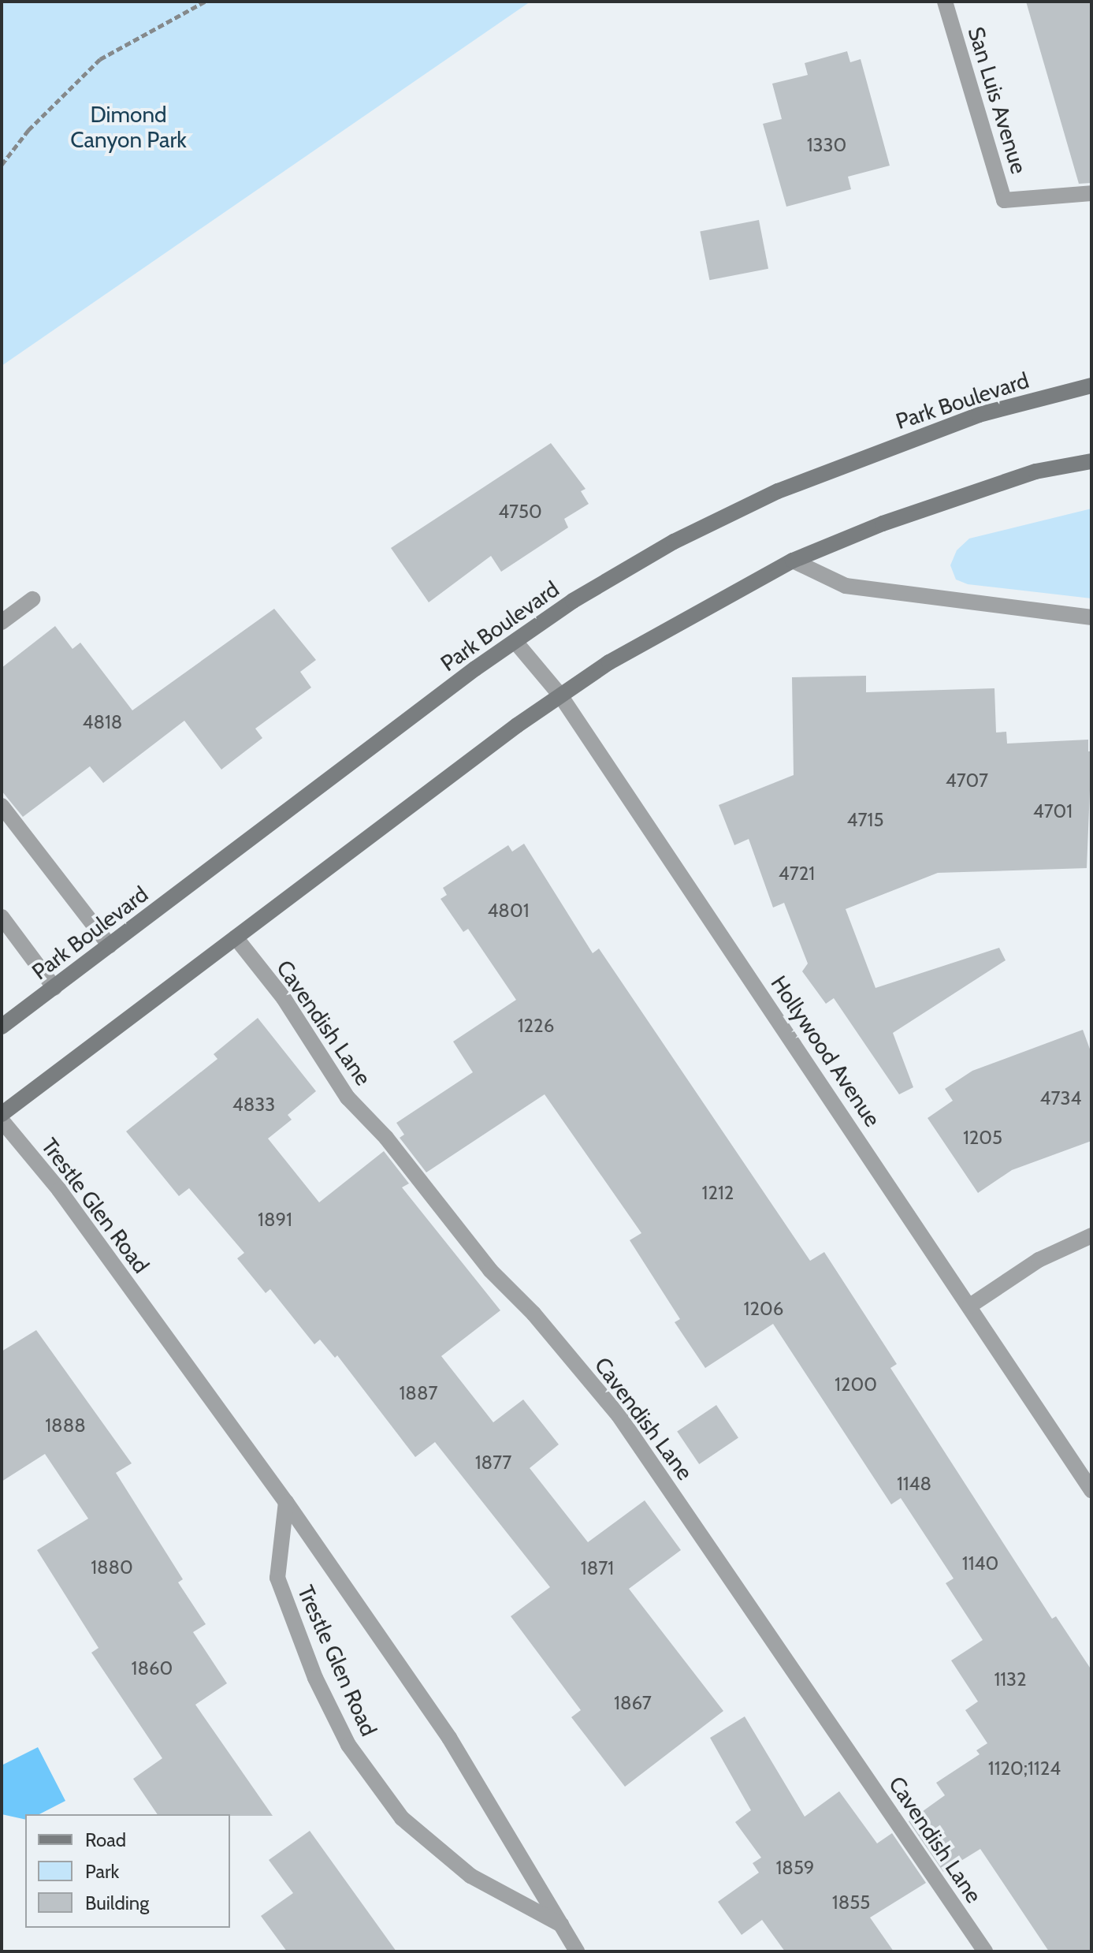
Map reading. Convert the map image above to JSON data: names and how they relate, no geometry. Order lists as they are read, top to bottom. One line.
{"streets":{"main road":["Park Boulevard"],"street":["San Luis Avenue","Cavendish Lane","Hollywood Avenue","Trestle Glen Road"]},"crossings":[["Park Boulevard","Hollywood Avenue"]],"parks":["Dimond Canyon Park"],"house_numbers":["1330","4750","4818","4707","4701","4715","4721","4801","1226","4734","4833","1205","1212","1891","1206","1200","1887","1888","1877","1148","1140","1880","1871","1860","1132","1867","1120;1124","1859","1855"],"legend":["Road","Park","Building"]}
